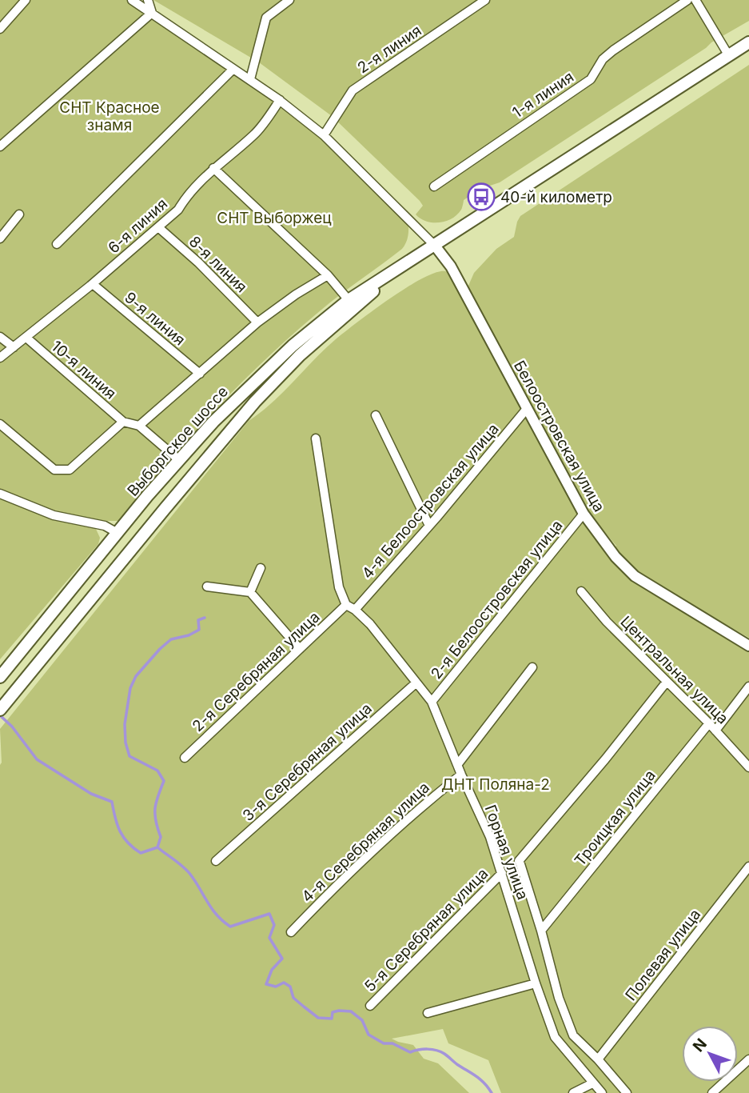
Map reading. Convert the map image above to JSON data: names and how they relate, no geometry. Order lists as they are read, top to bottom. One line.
{"streets":{"main road":["Выборгское шоссе"],"street":["2-я линия","1-я линия","6-я линия","8-я линия","9-я линия","10-я линия","Белоостровская улица","4-я Белоостровская улица","2-я Белоостровская улица","Центральная улица","2-я Серебряная улица","3-я Серебряная улица","Троицкая улица","4-я Серебряная улица","Горная улица","5-я Серебряная улица","Полевая улица"]},"crossings":[["6-я линия","8-я линия"],["6-я линия","9-я линия"],["6-я линия","10-я линия"],["Белоостровская улица","Выборгское шоссе"],["Белоостровская улица","4-я Белоостровская улица"],["Белоостровская улица","2-я Белоостровская улица"],["4-я Белоостровская улица","Горная улица"],["2-я Белоостровская улица","Горная улица"],["Центральная улица","Троицкая улица"],["2-я Серебряная улица","Горная улица"],["3-я Серебряная улица","Горная улица"],["4-я Серебряная улица","Горная улица"],["Горная улица","5-я Серебряная улица"]],"parks":["СНТ Красное знамя","СНТ Выборжец","ДНТ Поляна-2"],"places":{"bus stop":["40-й километр"]},"north":"top left"}
